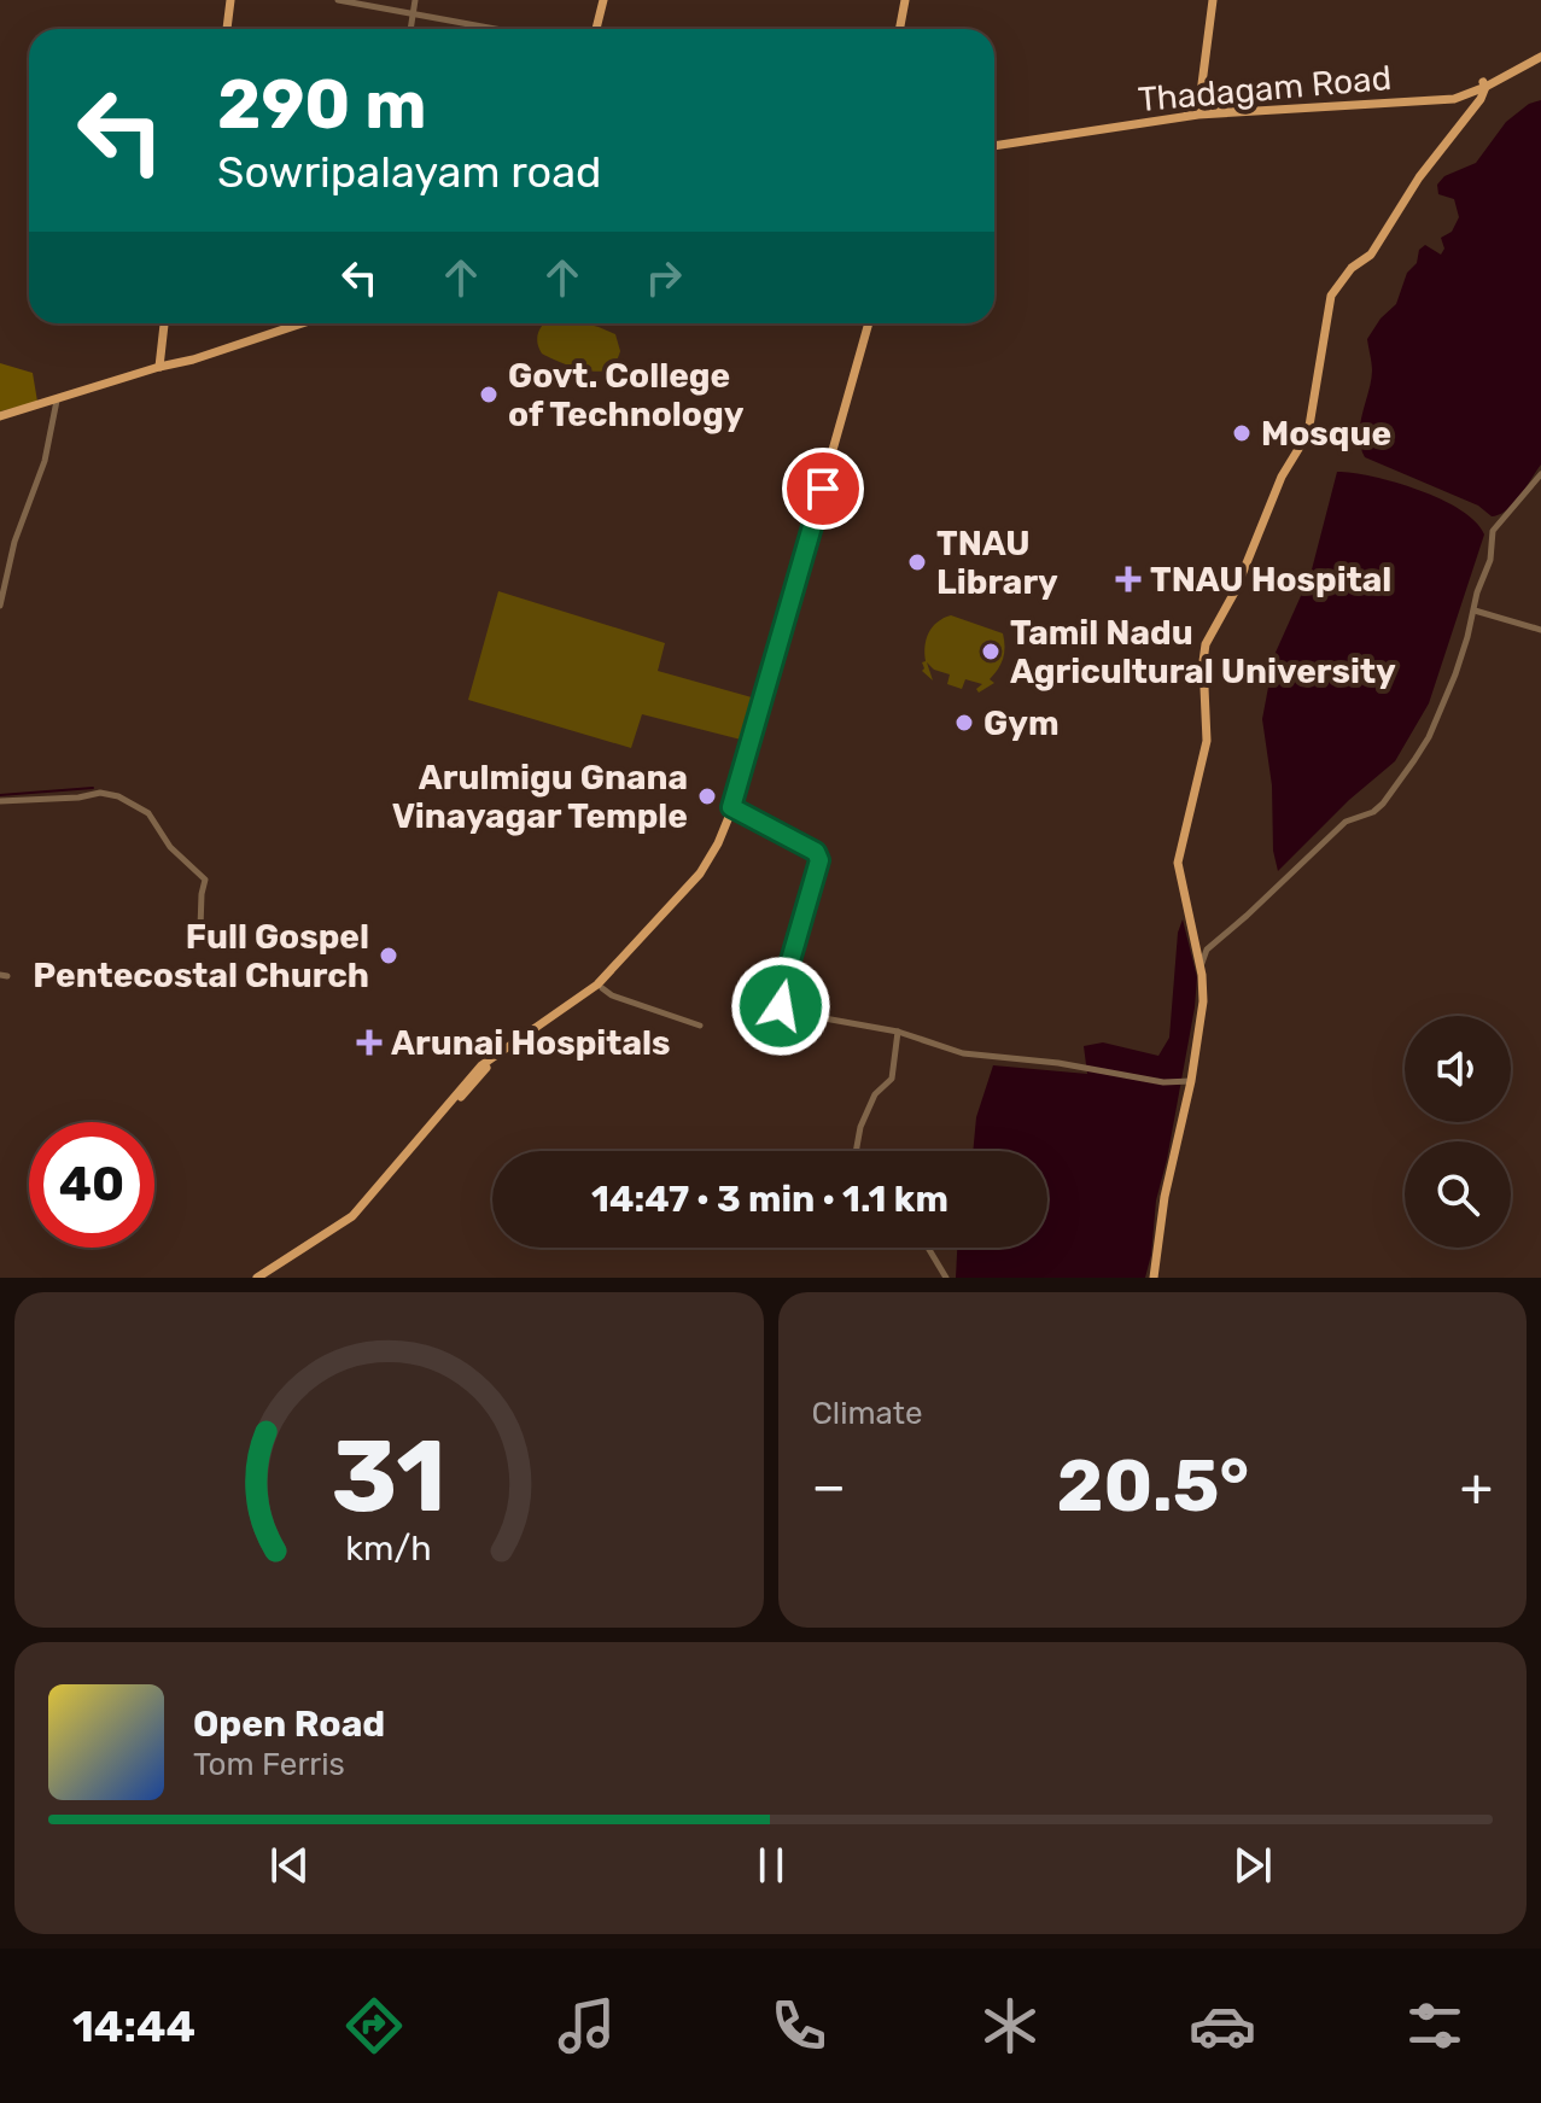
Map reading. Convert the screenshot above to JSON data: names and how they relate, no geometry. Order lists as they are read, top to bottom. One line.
{"streets":{"main road":["Thadagam Road"]},"places":{"other":["Govt. College of Technology","Mosque","TNAU Library","Tamil Nadu Agricultural University","Gym","Arulmigu Gnana Vinayagar Temple","Full Gospel Pentecostal Church"],"health":["TNAU Hospital","Arunai Hospitals"]},"page":{"turn":["290 m","Sowripalayam road"],"limit":"40","trip":"14:47 · 3 min · 1.1 km","tile":"Climate","heat":["−","20.5°","+"],"song":["Open Road","Tom Ferris"],"tabs":"14:44","gauge":["31","km/h"]}}
